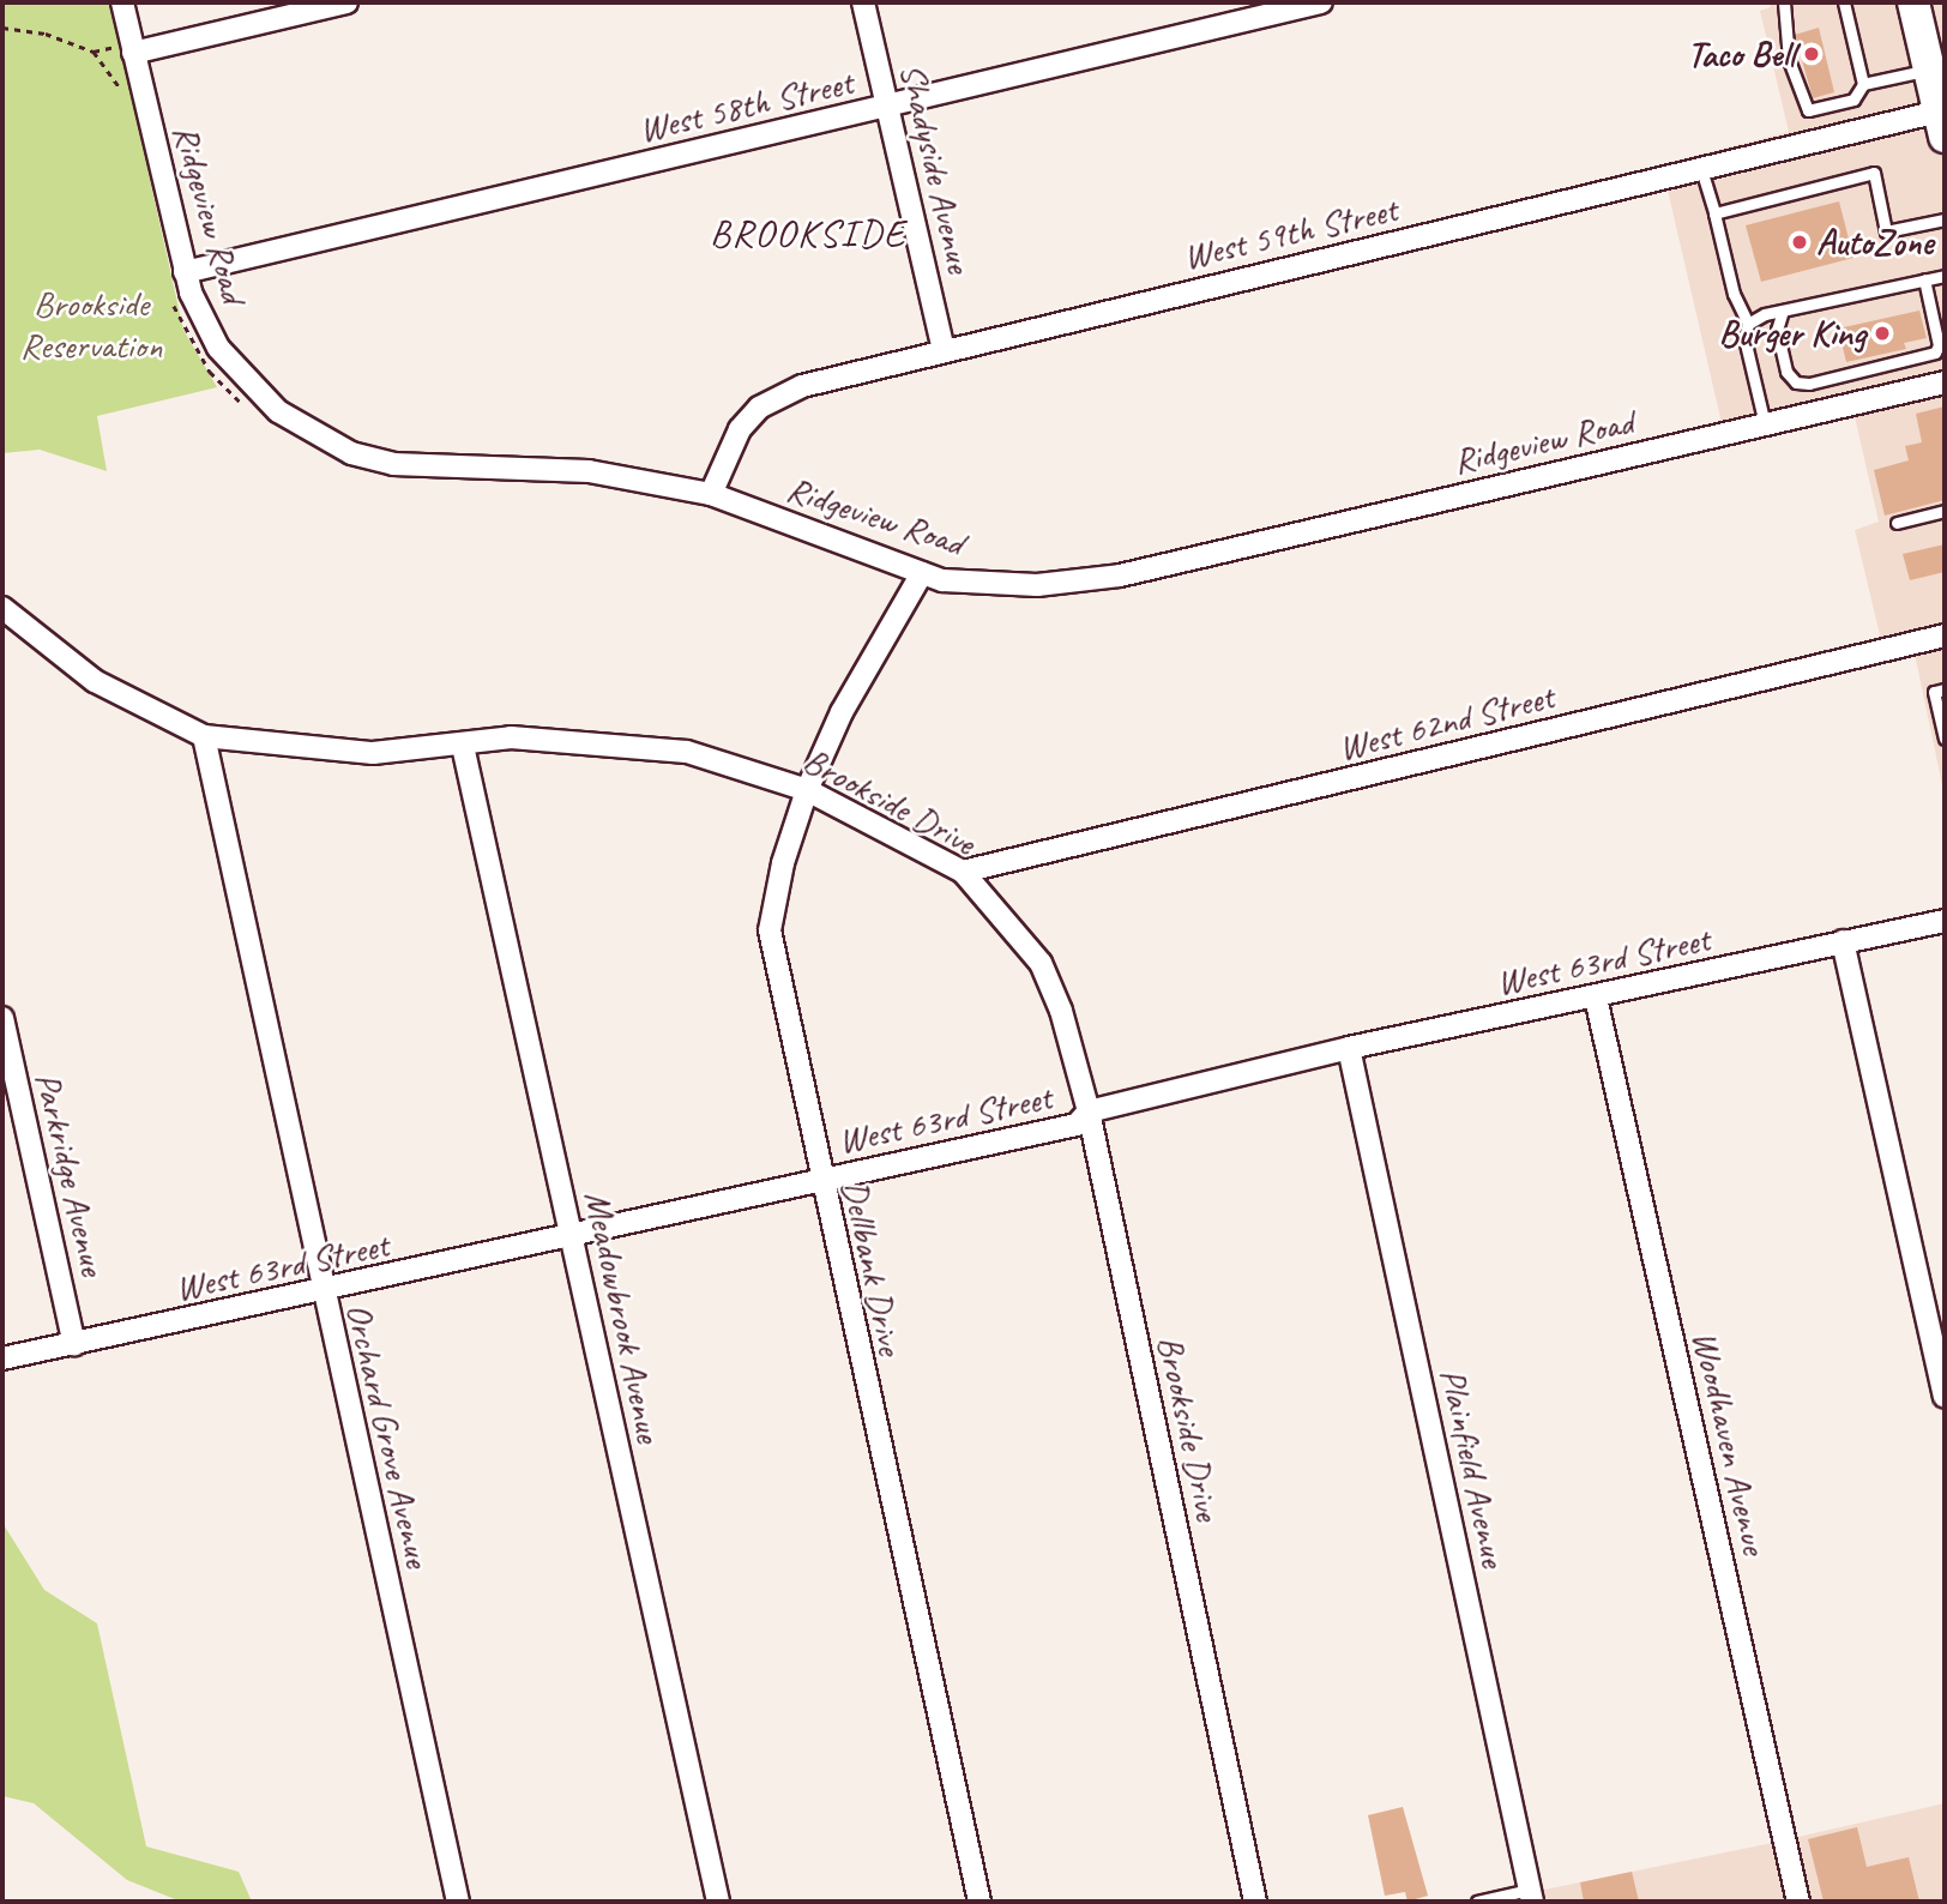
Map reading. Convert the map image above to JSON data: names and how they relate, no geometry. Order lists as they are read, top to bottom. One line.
{"streets":{"street":["West 58th Street","Shadyside Avenue","Ridgeview Road","West 59th Street","West 62nd Street","Brookside Drive","West 63rd Street","Parkridge Avenue","Dellbank Drive","Meadowbrook Avenue","Orchard Grove Avenue","Woodhaven Avenue","Plainfield Avenue"]},"crossings":[["West 58th Street","Shadyside Avenue"],["West 58th Street","Ridgeview Road"],["Shadyside Avenue","West 59th Street"],["Ridgeview Road","West 59th Street"],["Ridgeview Road","Dellbank Drive"],["West 62nd Street","Brookside Drive"],["Brookside Drive","West 63rd Street"],["Brookside Drive","Dellbank Drive"],["Brookside Drive","Meadowbrook Avenue"],["Brookside Drive","Orchard Grove Avenue"],["West 63rd Street","Parkridge Avenue"],["West 63rd Street","Dellbank Drive"],["West 63rd Street","Meadowbrook Avenue"],["West 63rd Street","Orchard Grove Avenue"],["West 63rd Street","Woodhaven Avenue"],["West 63rd Street","Plainfield Avenue"]],"districts":["BROOKSIDE"],"parks":["Brookside Reservation"],"places":["Taco Bell","AutoZone","Burger King"]}
